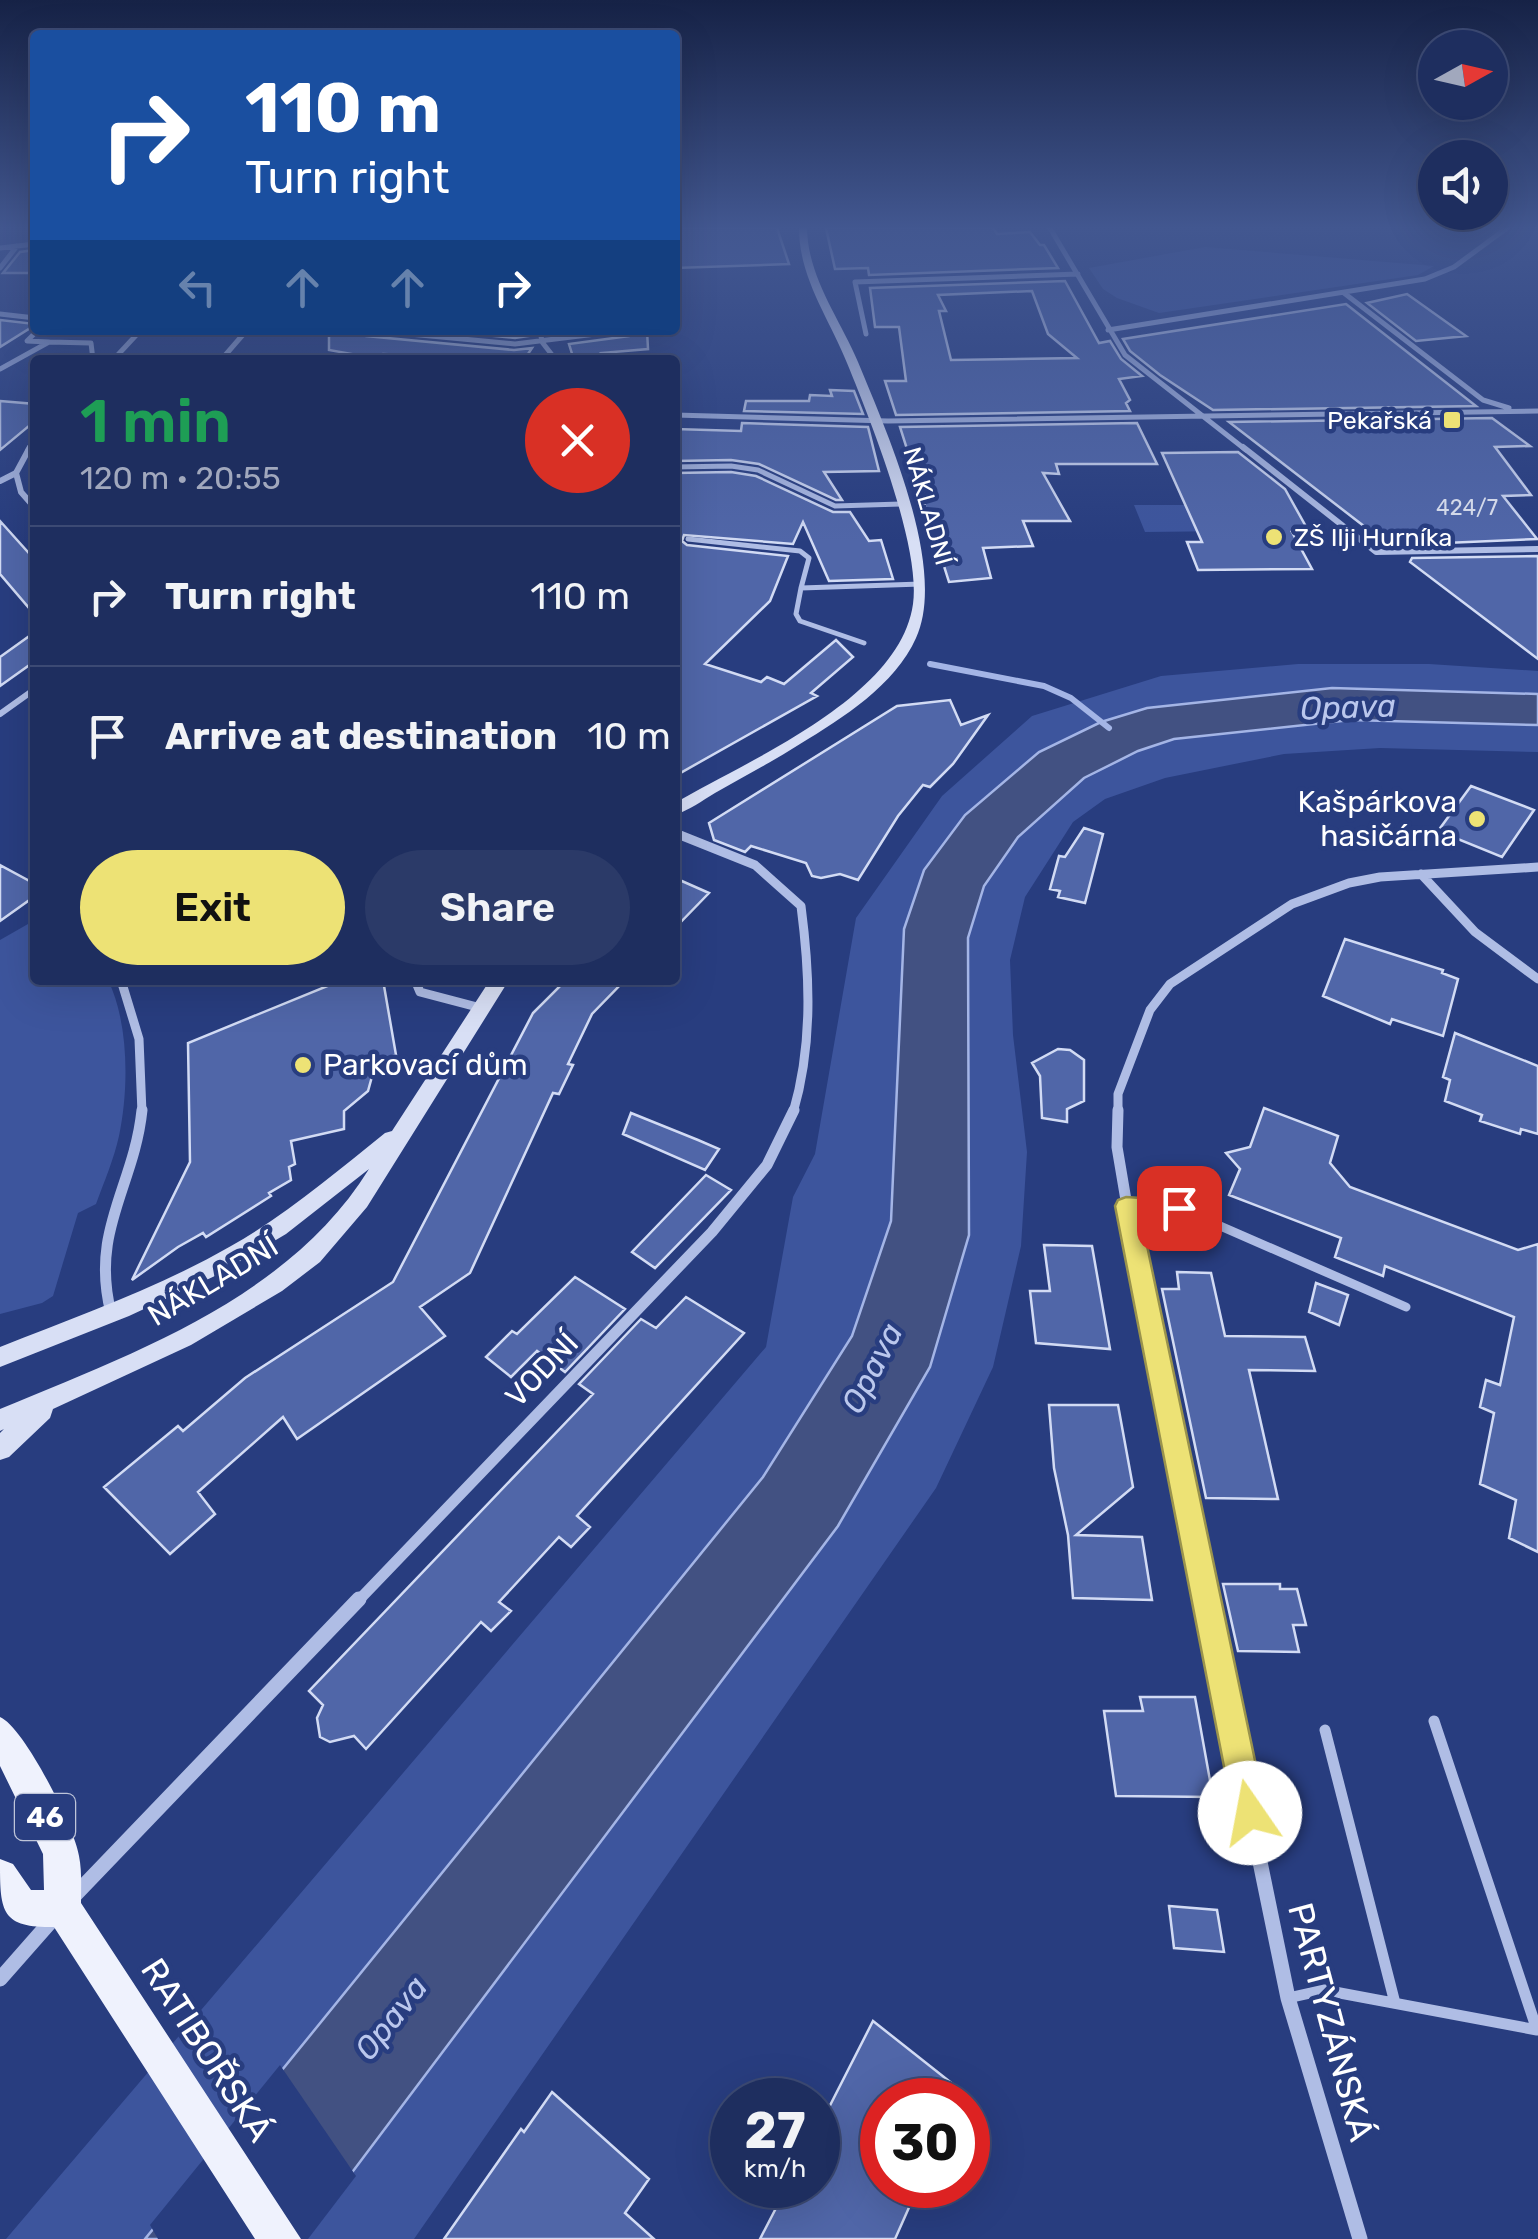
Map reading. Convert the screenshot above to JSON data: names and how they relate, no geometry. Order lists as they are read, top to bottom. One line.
{"streets":{"main road":["46","RATIBOŘSKÁ"],"street":["NÁKLADNÍ","VODNÍ","PARTYZÁNSKÁ"]},"crossings":[["VODNÍ","46"],["VODNÍ","RATIBOŘSKÁ"],["46","RATIBOŘSKÁ"]],"water":["Opava"],"places":{"transit":["Pekařská"],"other":["ZŠ Ilji Hurníka","Kašpárkova hasičárna","Parkovací dům"]},"house_numbers":["424/7"],"north":"right","page":{"turn":["110 m","Turn right"],"heading":["1 min","120 m · 20:55"],"list":[{"name":"Turn right","value":"110 m"},{"name":"Arrive at destination","value":"10 m"}],"buttons":["Exit","Share"],"speed":"27 km/h","limit":"30"}}
